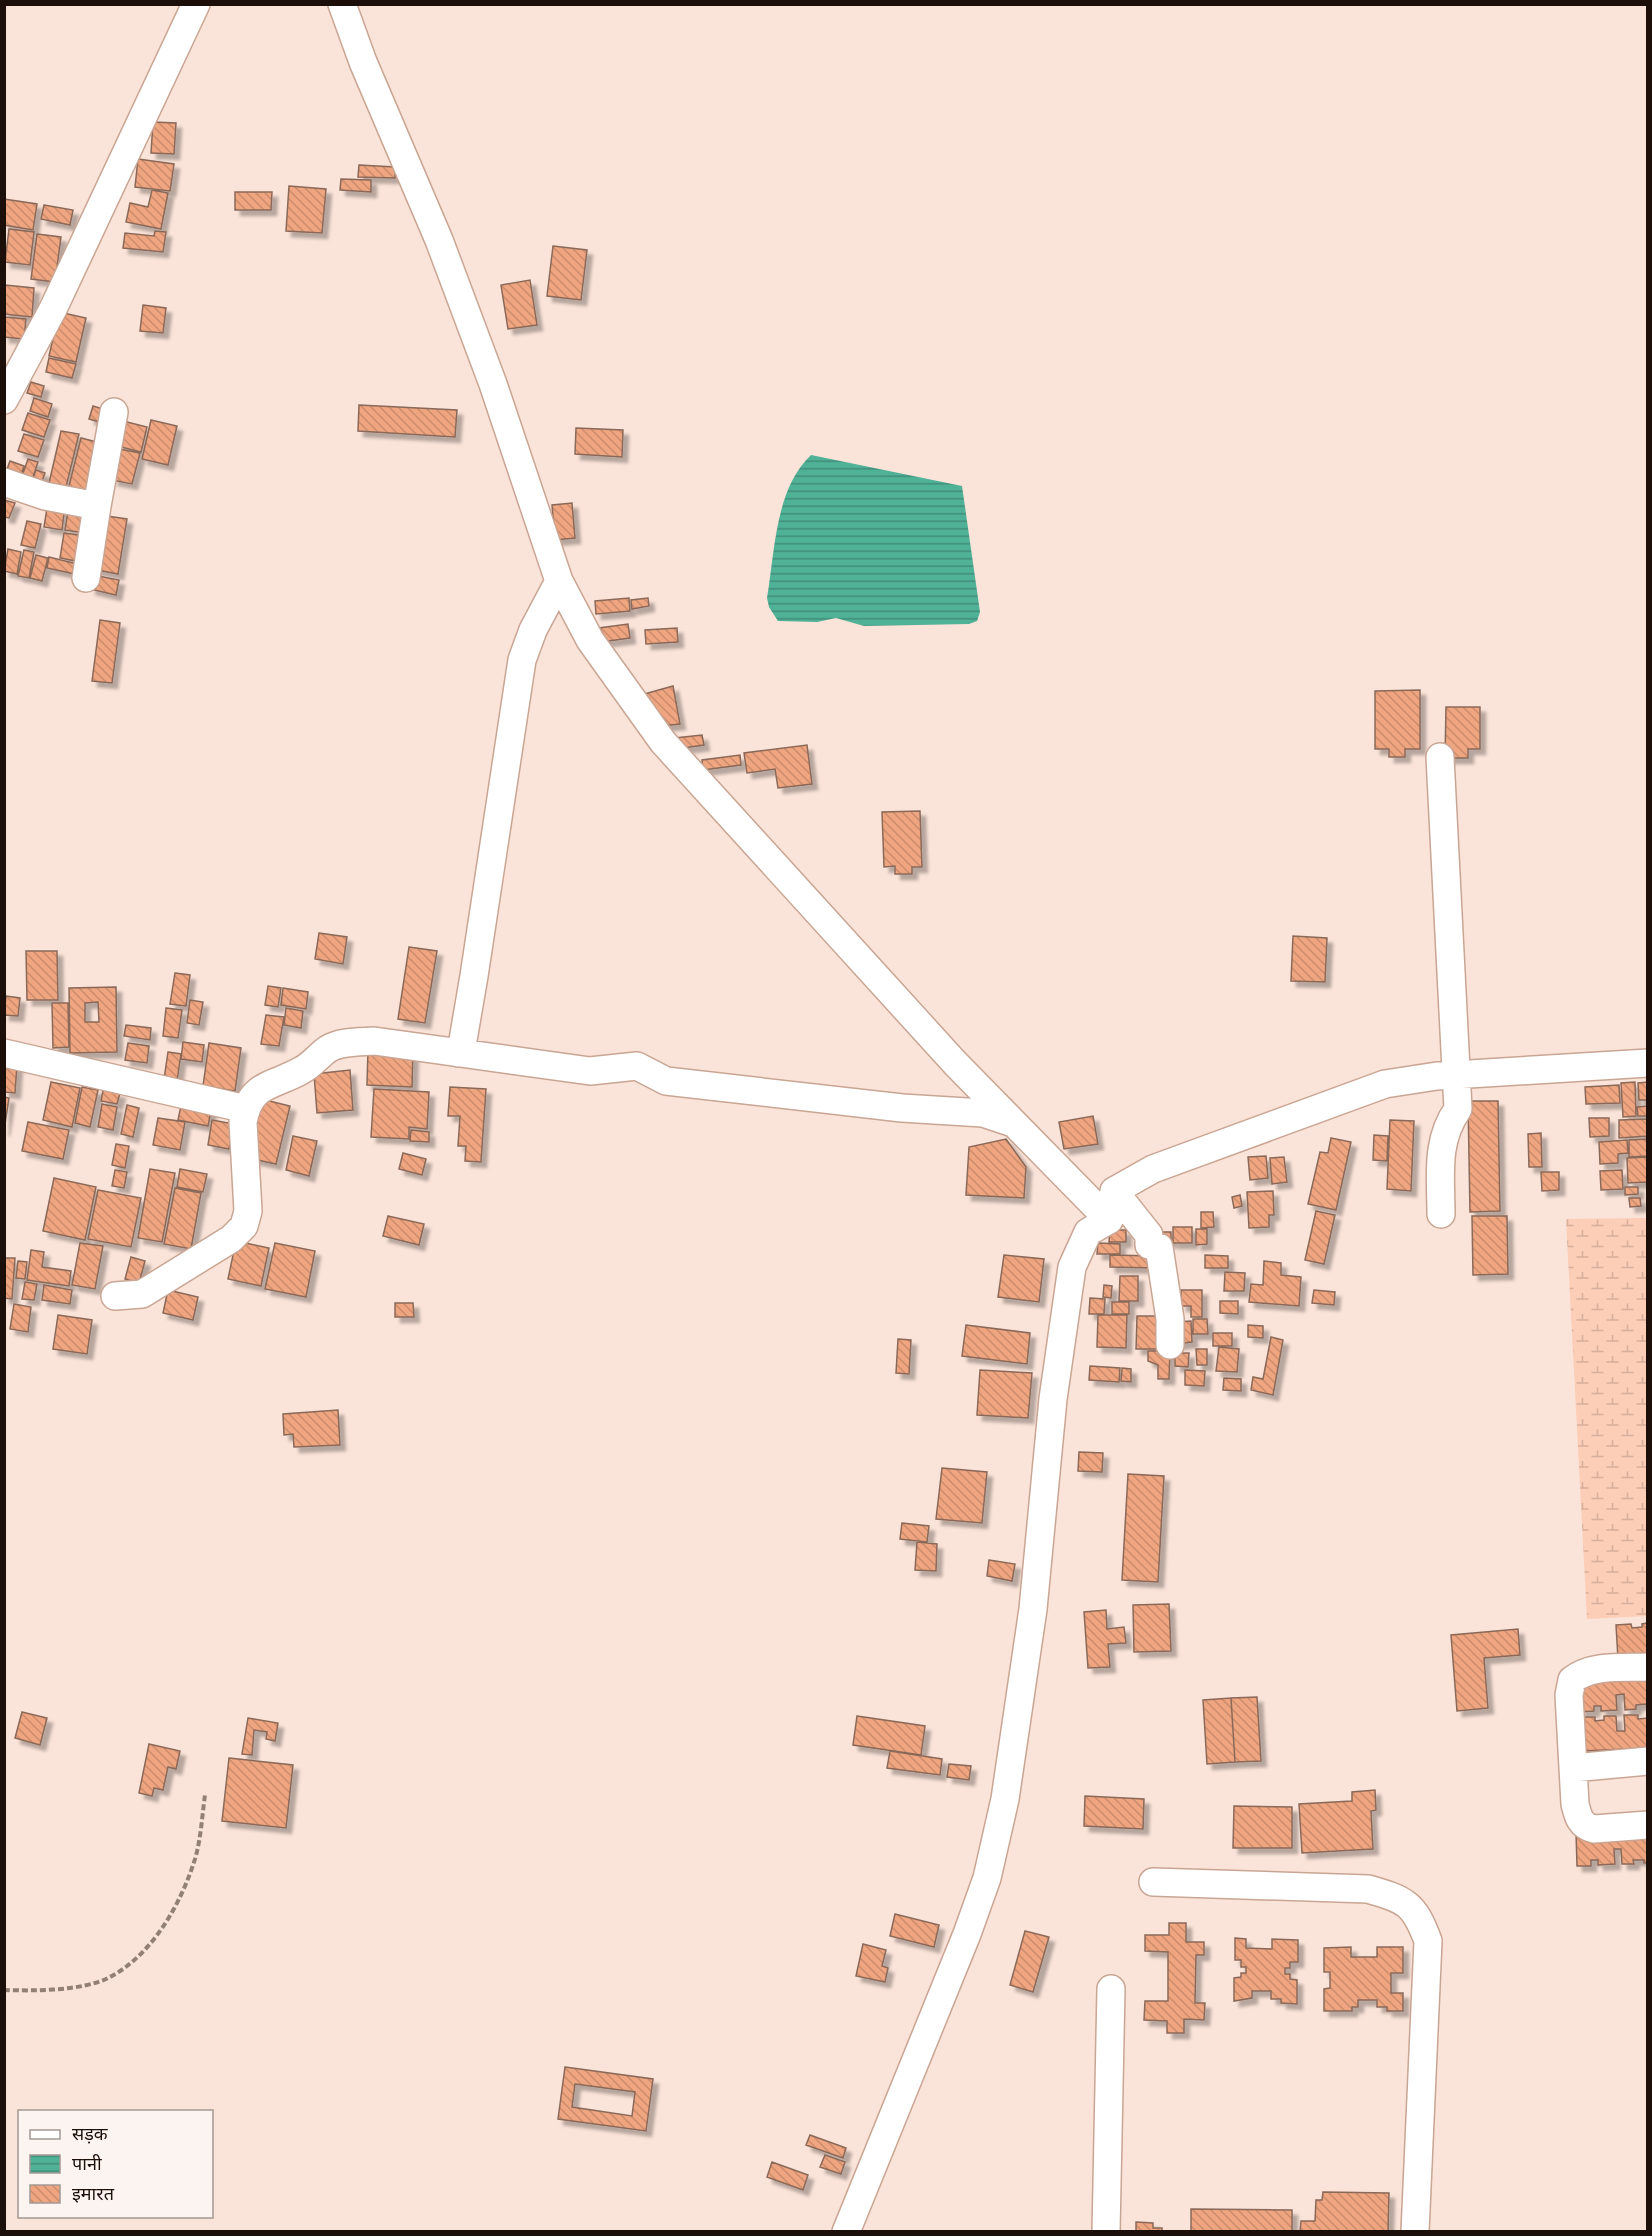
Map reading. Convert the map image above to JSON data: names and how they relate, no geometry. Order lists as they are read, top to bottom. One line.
{"legend":["सड़क","पानी","इमारत"]}
